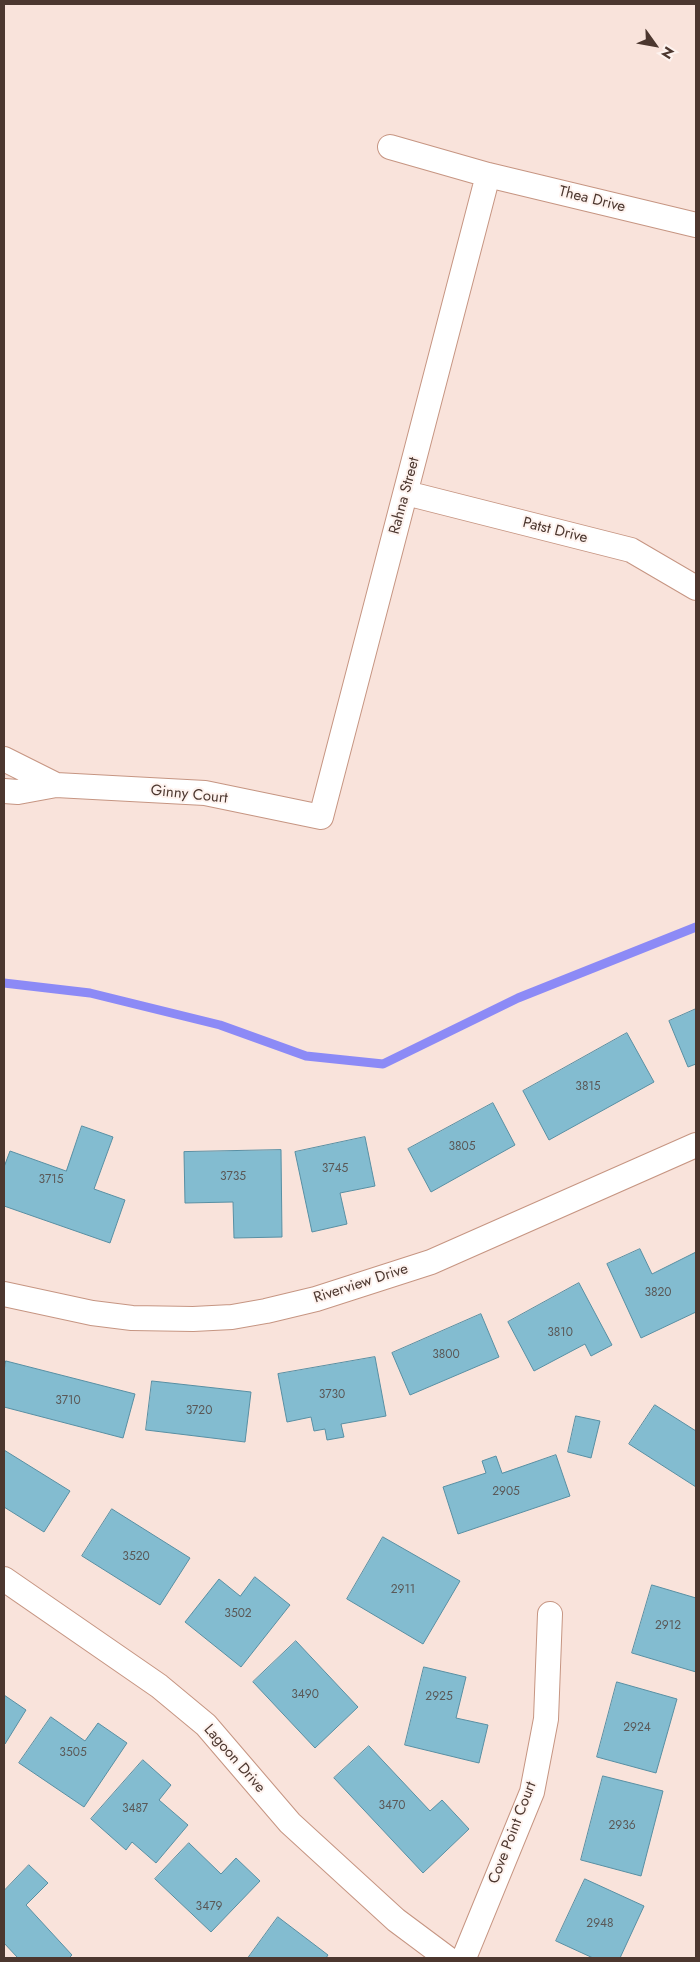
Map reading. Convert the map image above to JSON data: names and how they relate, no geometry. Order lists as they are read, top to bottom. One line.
{"streets":{"street":["Thea Drive","Rahna Street","Patst Drive","Ginny Court","Riverview Drive","Lagoon Drive","Cove Point Court"]},"crossings":[["Thea Drive","Rahna Street"],["Rahna Street","Patst Drive"],["Rahna Street","Ginny Court"]],"house_numbers":["3815","3805","3745","3735","3715","3820","3810","3800","3730","3710","3720","2905","3520","2911","3502","2912","3490","2925","2924","3505","3470","3487","2936","3479","2948"],"north":"bottom right"}
